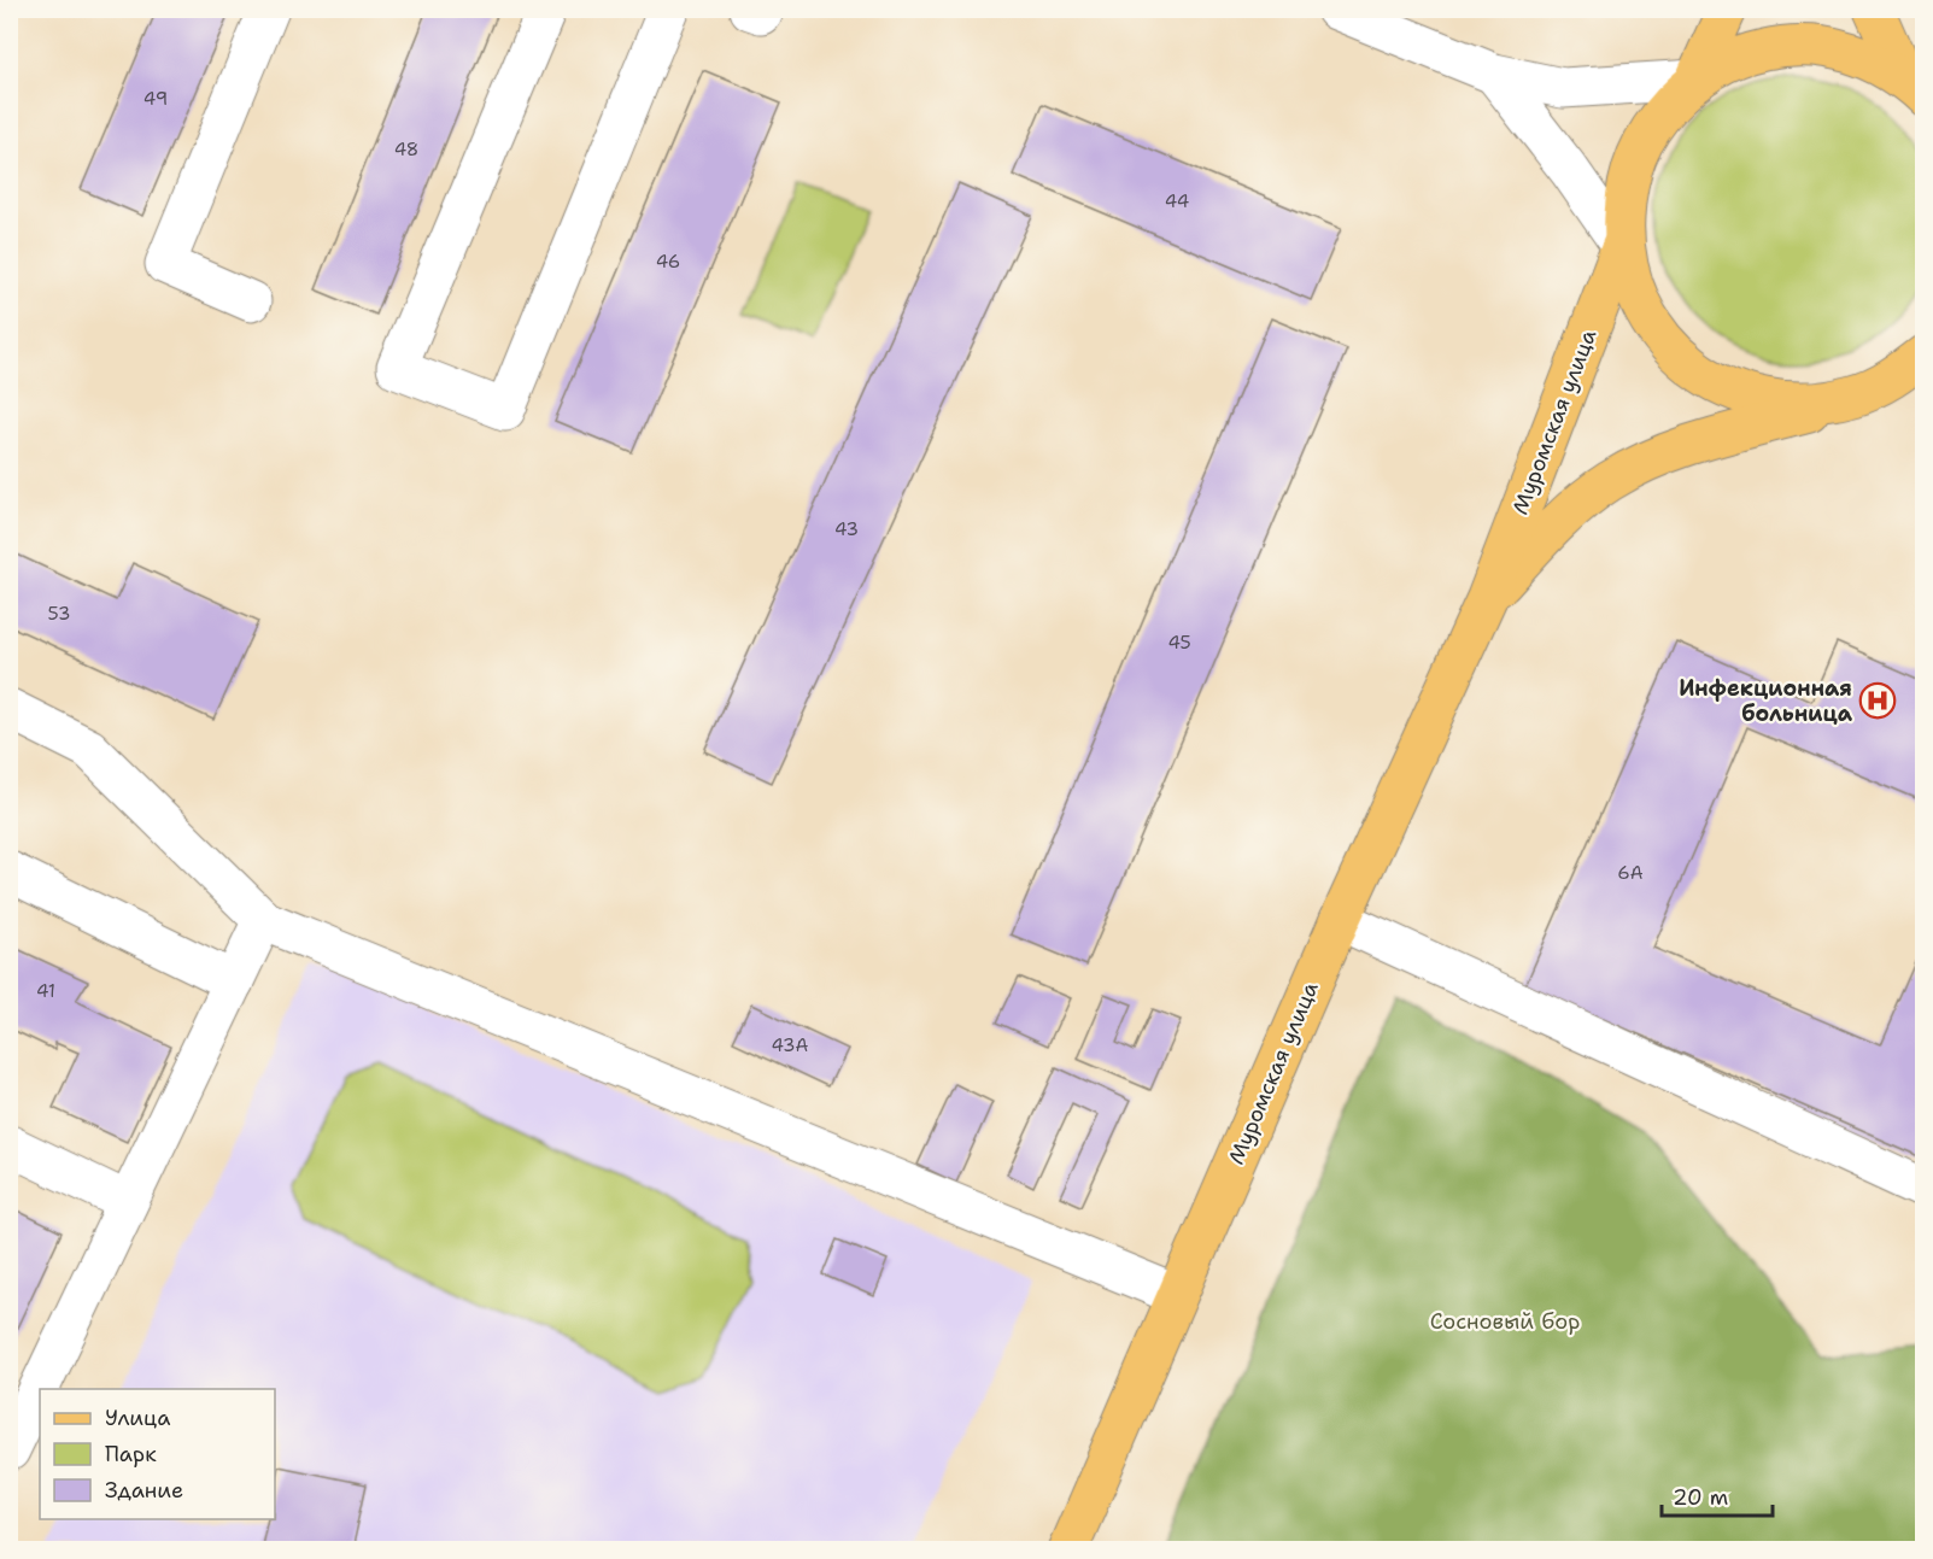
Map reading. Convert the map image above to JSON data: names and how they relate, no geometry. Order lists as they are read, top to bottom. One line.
{"streets":{"main road":["Муромская улица"]},"parks":["Сосновый бор"],"places":{"hospital":["Инфекционная больница"]},"house_numbers":["49","48","44","46","43","53","45","6А","41","43А"],"legend":["Улица","Парк","Здание"],"scale_bar":"20 m"}
